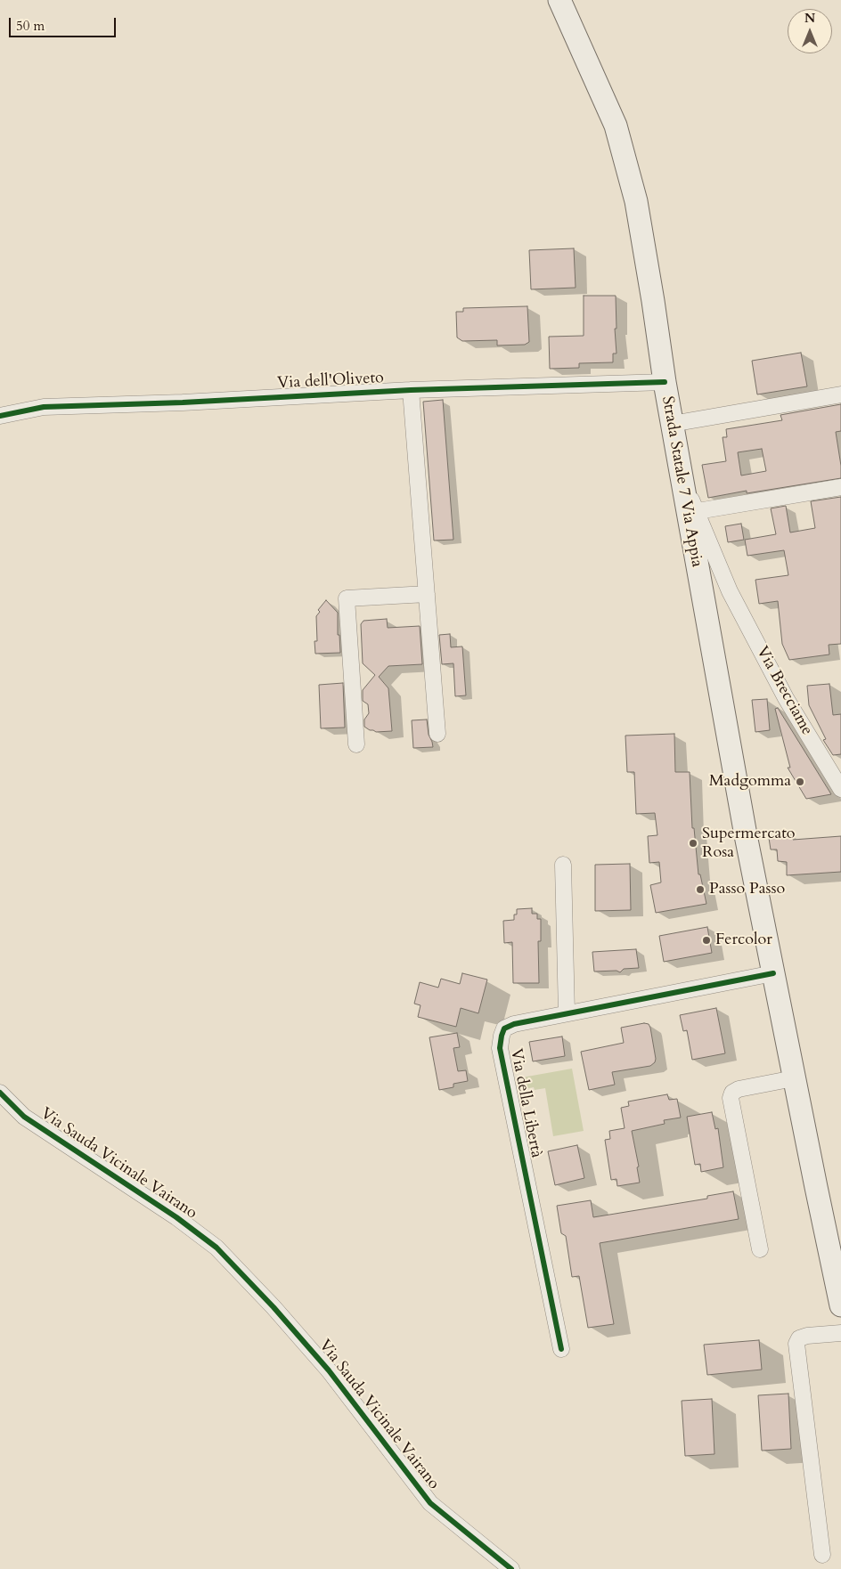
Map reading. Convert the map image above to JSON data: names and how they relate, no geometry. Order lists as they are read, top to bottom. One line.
{"streets":{"main road":["Strada Statale 7 Via Appia"],"street":["Via dell'Oliveto","Via Brecciame","Via della Libertà","Via Sauda Vicinale Vairano"]},"crossings":[["Via dell'Oliveto","Strada Statale 7 Via Appia"],["Strada Statale 7 Via Appia","Via Brecciame"],["Strada Statale 7 Via Appia","Via della Libertà"]],"places":["Madgomma","Supermercato Rosa","Passo Passo","Fercolor"],"scale_bar":"50 m","north":"top"}
